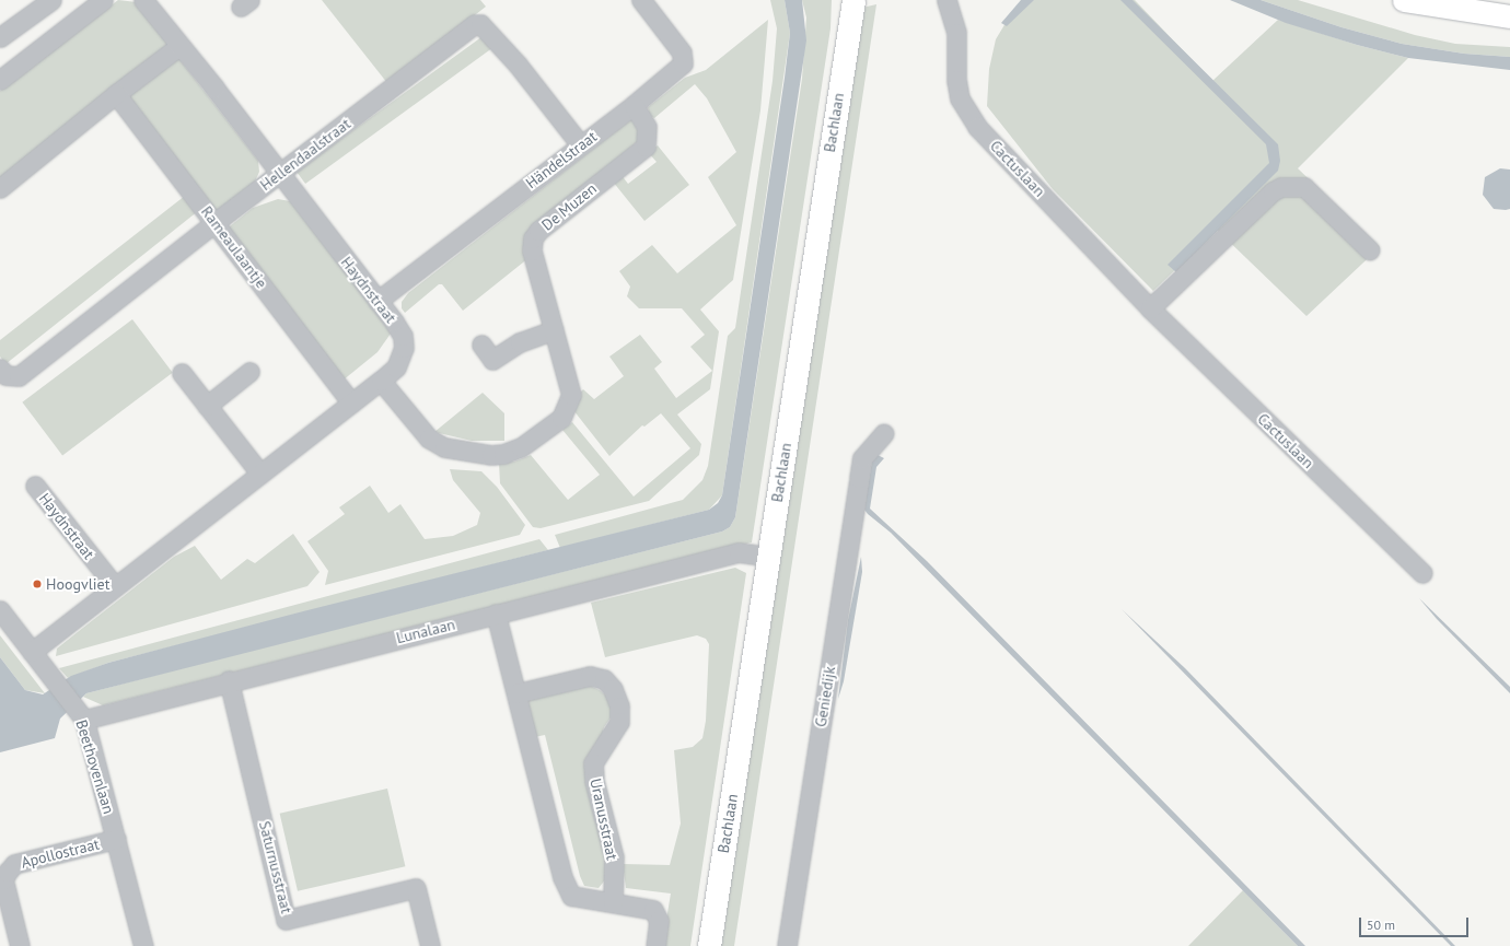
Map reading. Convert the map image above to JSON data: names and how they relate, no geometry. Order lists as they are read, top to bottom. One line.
{"streets":{"main road":["Bachlaan"],"street":["Hellendaalstraat","Händelstraat","Cactuslaan","De Muzen","Rameaulaantje","Haydnstraat","Lunalaan","Geniedijk","Beethovenlaan","Uranusstraat","Apollostraat","Saturnusstraat"]},"crossings":[["Bachlaan","Lunalaan"],["Hellendaalstraat","Händelstraat"],["Hellendaalstraat","Rameaulaantje"],["Hellendaalstraat","Haydnstraat"],["Händelstraat","De Muzen"],["Händelstraat","Haydnstraat"],["De Muzen","Haydnstraat"],["Rameaulaantje","Haydnstraat"],["Haydnstraat","Beethovenlaan"],["Lunalaan","Beethovenlaan"],["Lunalaan","Saturnusstraat"],["Beethovenlaan","Apollostraat"]],"places":["Hoogvliet"],"scale_bar":"50 m"}
